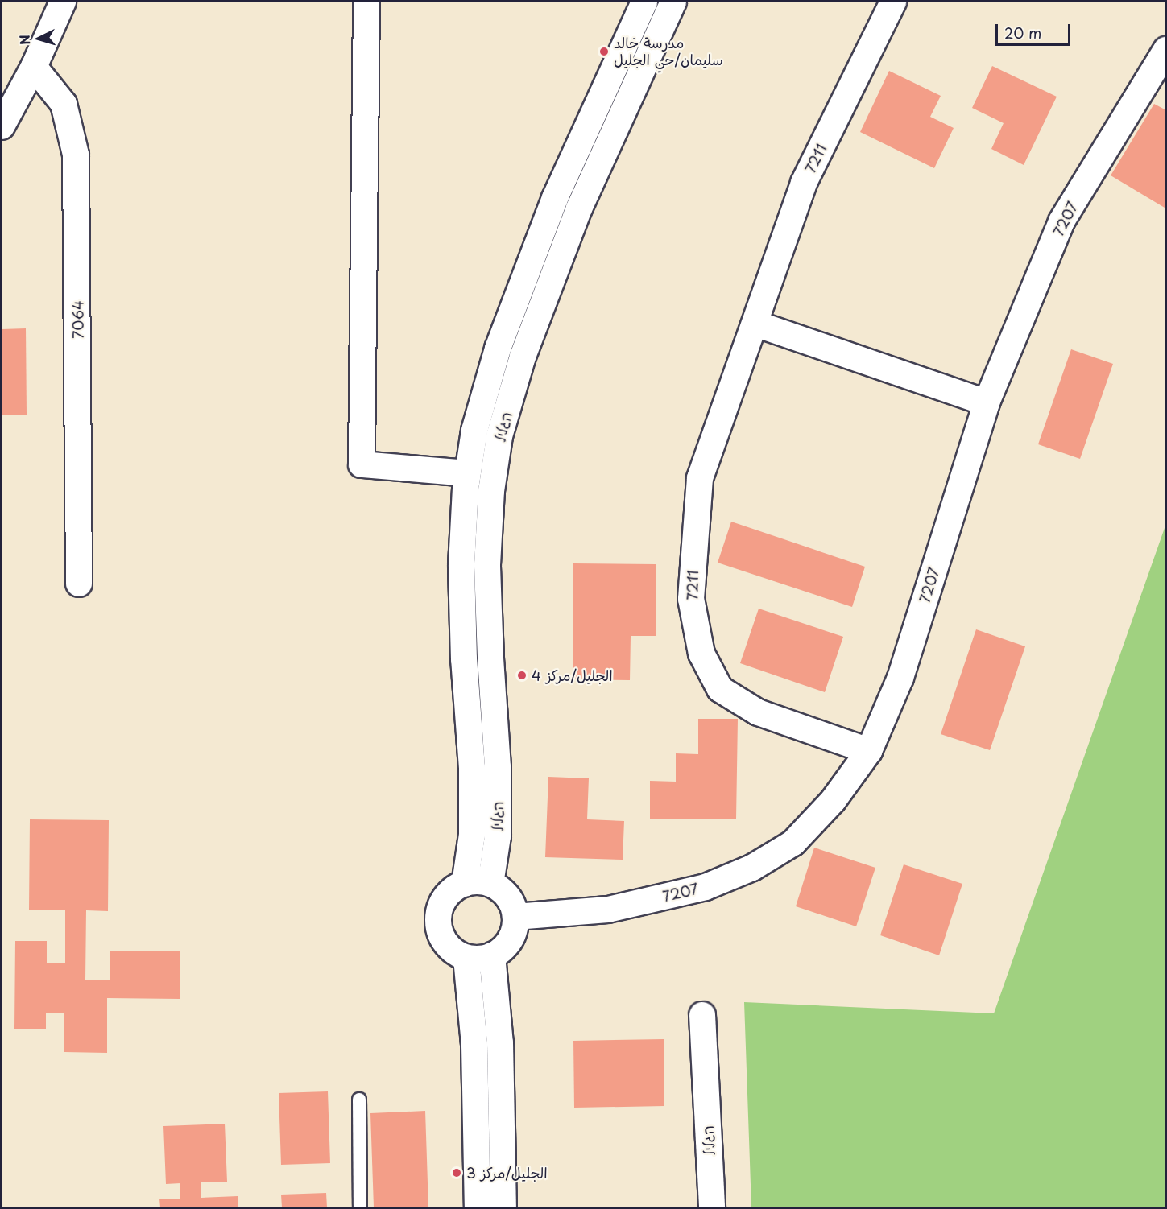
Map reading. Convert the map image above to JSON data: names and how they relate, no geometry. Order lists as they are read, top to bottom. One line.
{"streets":{"street":["7211","7207","7064","הגליל"]},"crossings":[["7211","7207"],["7207","הגליל"]],"places":["مدرسة خالد سليمان/حي الجليل","الجليل/مركز 4","الجليل/مركز 3"],"scale_bar":"20 m","north":"left"}
